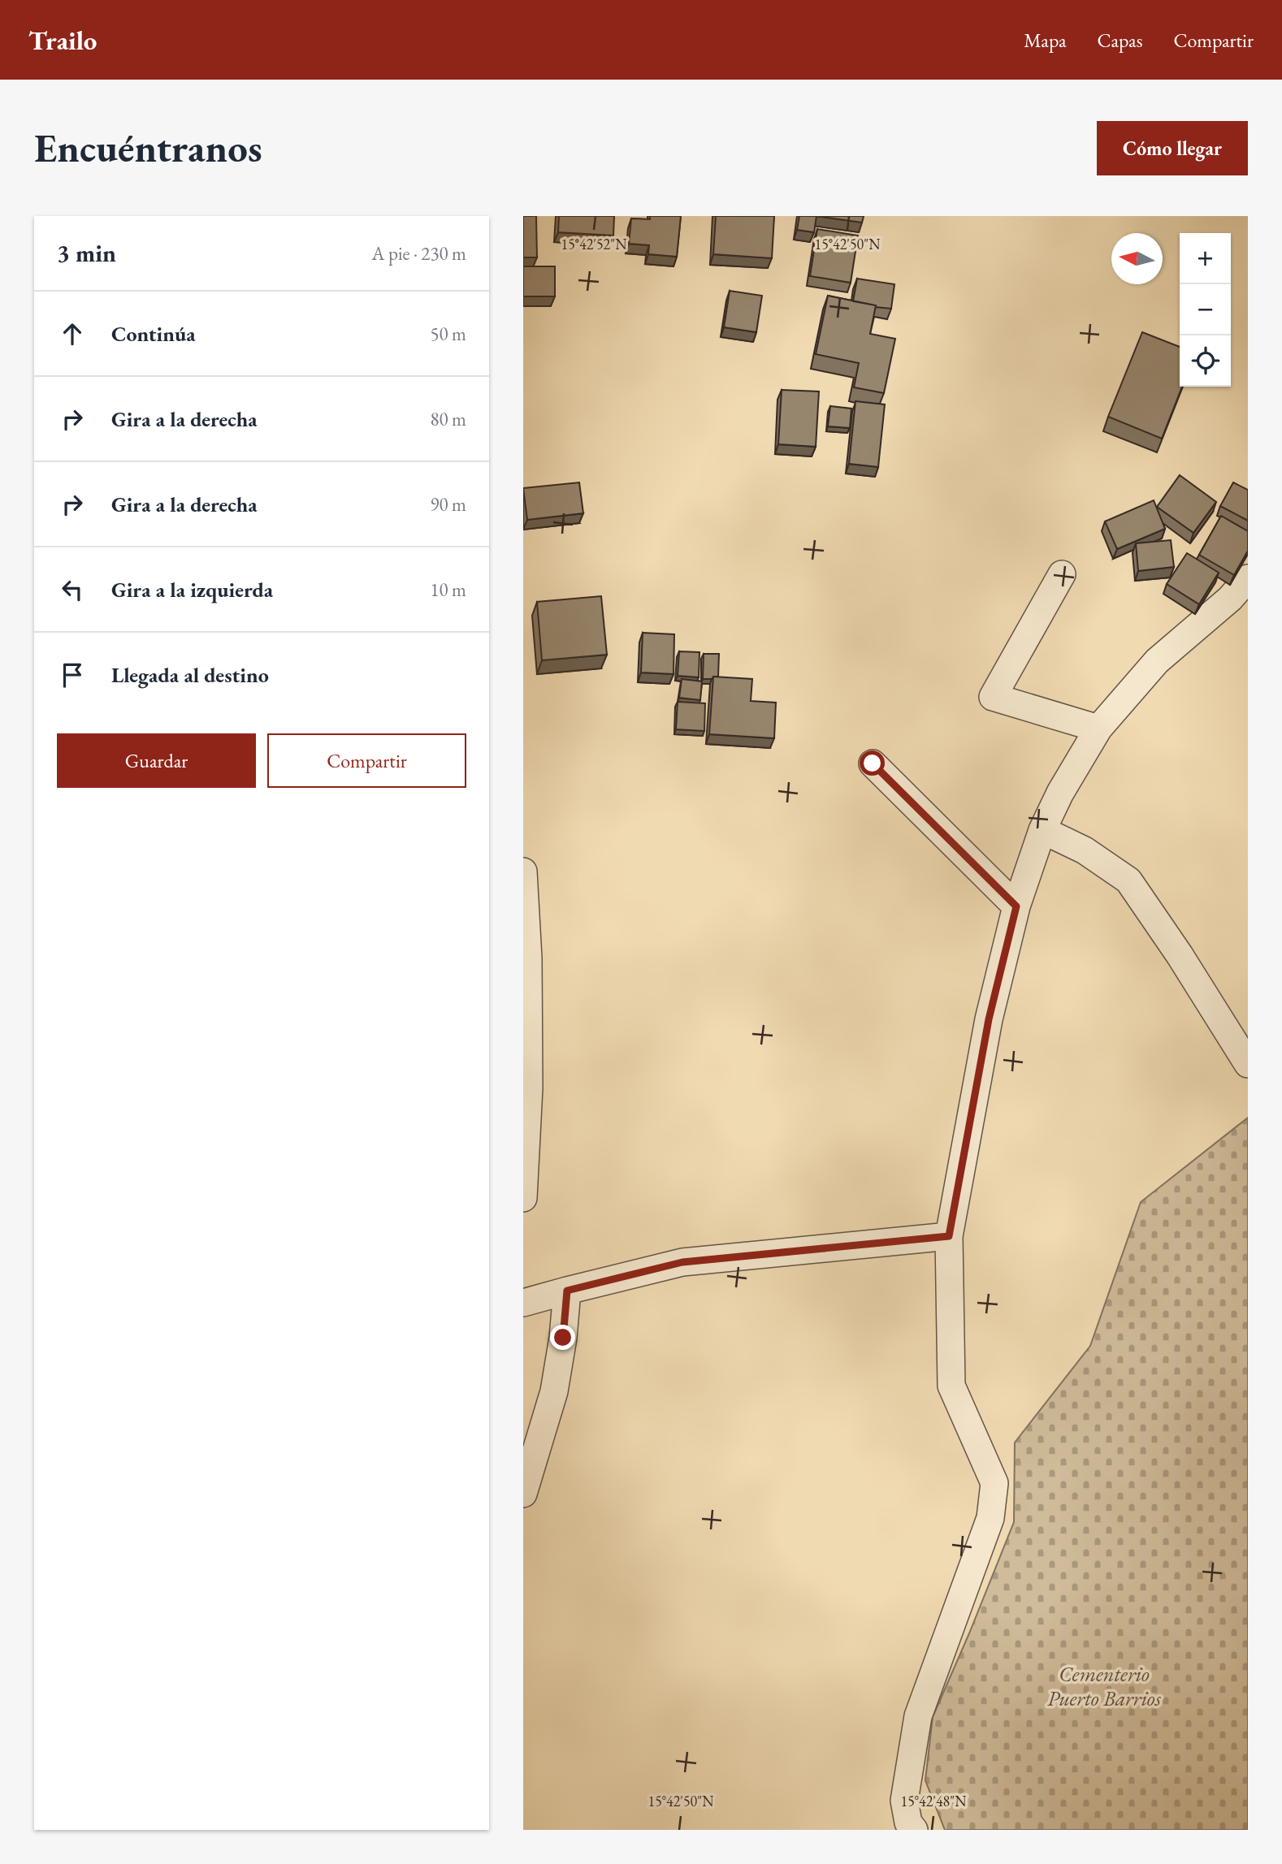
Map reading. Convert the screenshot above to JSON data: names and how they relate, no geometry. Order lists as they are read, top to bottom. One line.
{"parks":["Cementerio Puerto Barrios"],"north":"left","page":{"header":"Trailo","nav":["Mapa","Capas","Compartir"],"buttons":["Cómo llegar",["Guardar","Compartir"]],"title":"Encuéntranos","heading":["3 min","A pie · 230 m"],"map_buttons":["+","−"],"list":[["Continúa","50 m"],["Gira a la derecha","80 m"],["Gira a la derecha","90 m"],["Gira a la izquierda","10 m"],"Llegada al destino"]},"coordinates":["15°42'52\"N","15°42'50\"N","15°42'48\"N"]}
